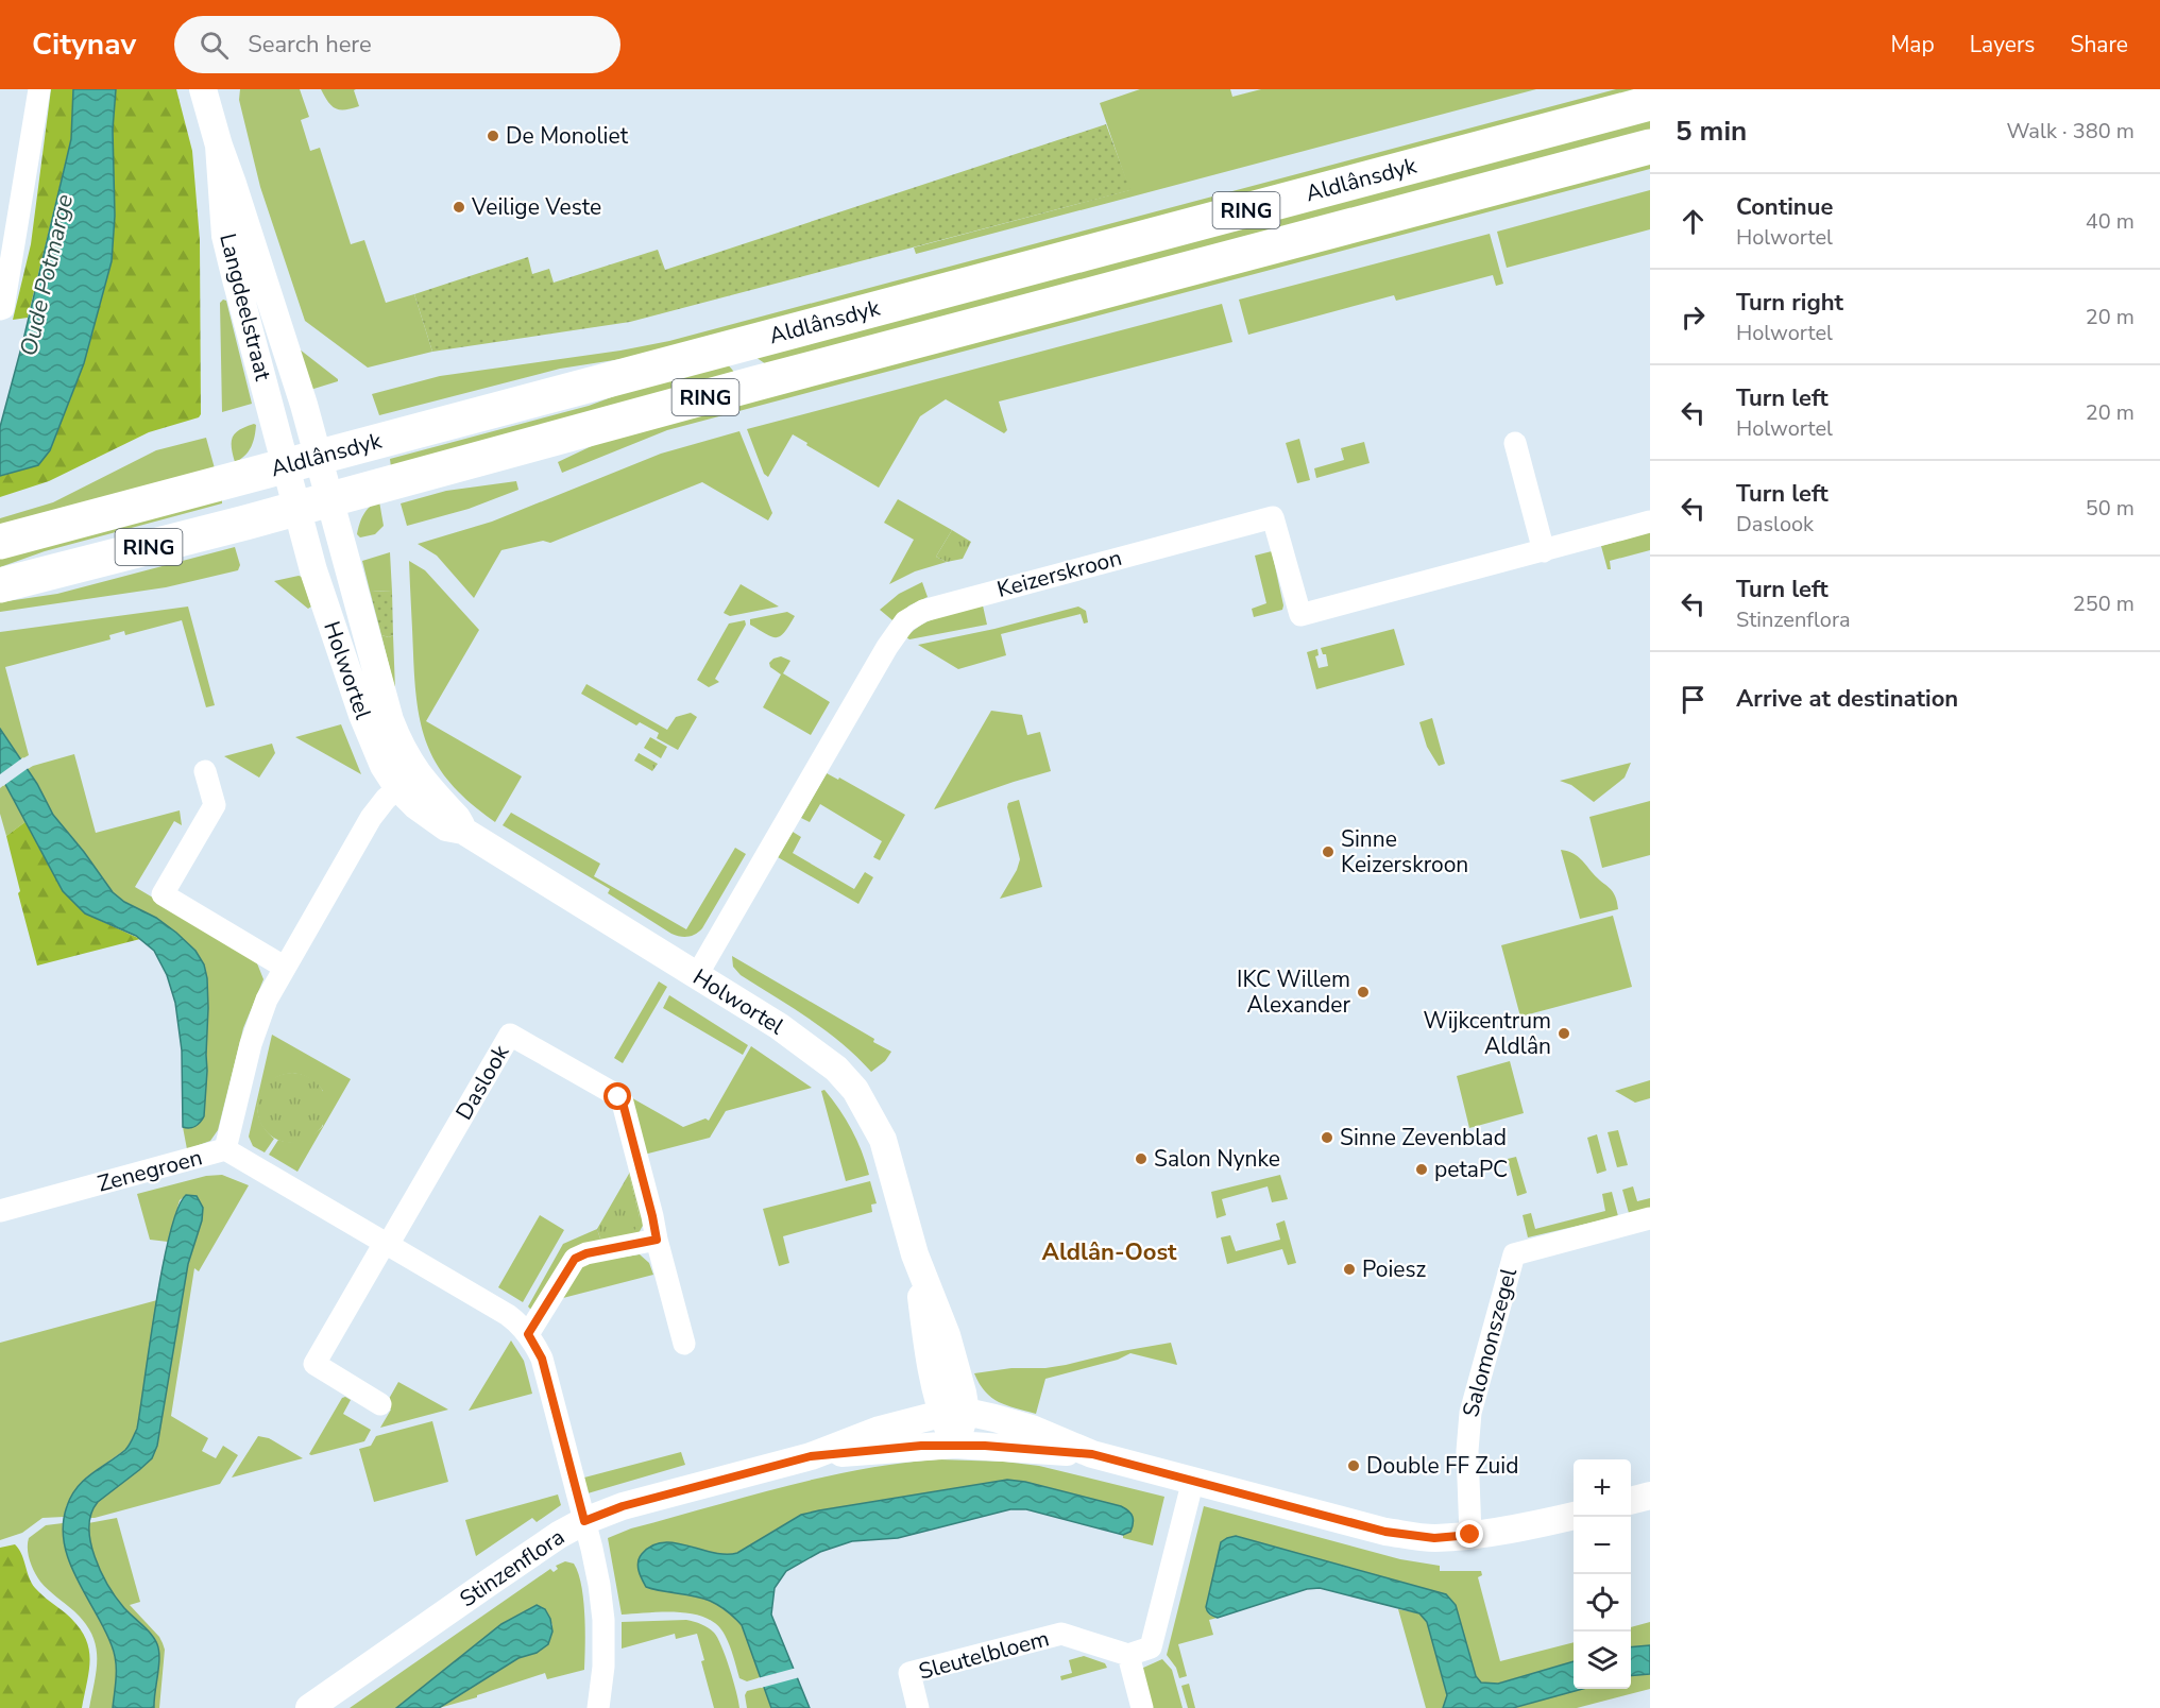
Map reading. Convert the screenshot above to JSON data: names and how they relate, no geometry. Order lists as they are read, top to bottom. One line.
{"streets":{"main road":["Aldlânsdyk","RING"],"street":["Langdeelstraat","Keizerskroon","Holwortel","Daslook","Zenegroen","Salomonszegel","Stinzenflora","Sleutelbloem"]},"crossings":[["Aldlânsdyk","Langdeelstraat"],["Aldlânsdyk","Holwortel"],["Langdeelstraat","Holwortel"],["Keizerskroon","Holwortel"],["Holwortel","Zenegroen"],["Holwortel","Stinzenflora"],["Salomonszegel","Stinzenflora"]],"districts":["Aldlân-Oost"],"water":["Oude Potmarge"],"places":["De Monoliet","Veilige Veste","Sinne Keizerskroon","IKC Willem Alexander","Wijkcentrum Aldlân","Sinne Zevenblad","Salon Nynke","petaPC","Poiesz","Double FF Zuid"],"page":{"header":"Citynav","search":"Search here","nav":["Map","Layers","Share"],"heading":["5 min","Walk · 380 m"],"list":[["Continue","Holwortel","40 m"],["Turn right","Holwortel","20 m"],["Turn left","Holwortel","20 m"],["Turn left","Daslook","50 m"],["Turn left","Stinzenflora","250 m"],"Arrive at destination"],"map_buttons":["+","−"]}}
